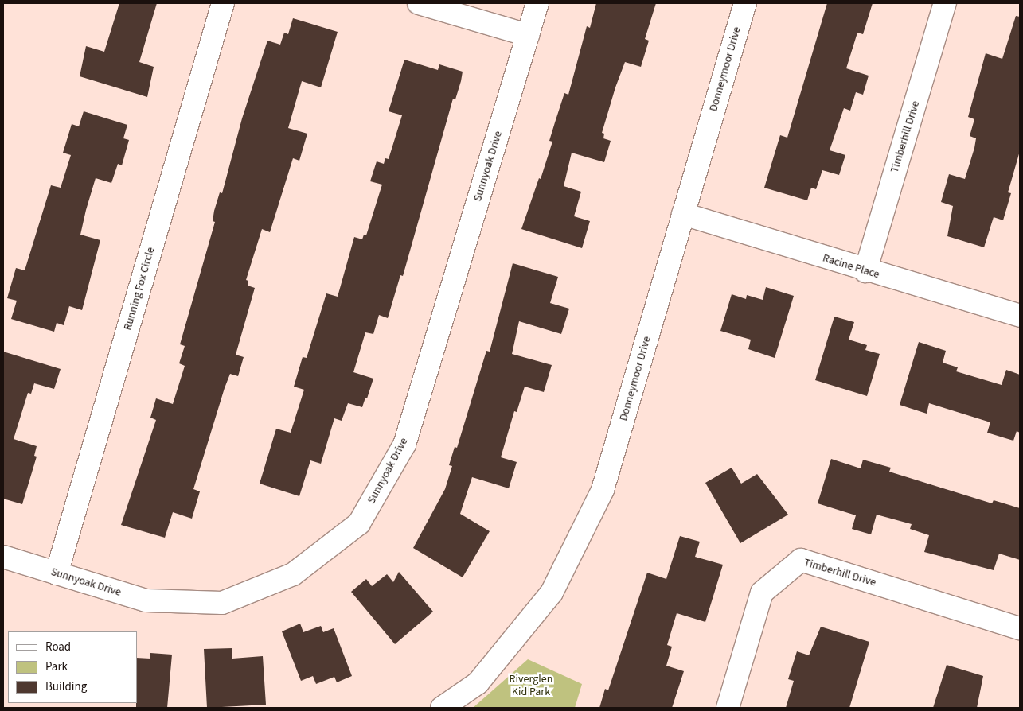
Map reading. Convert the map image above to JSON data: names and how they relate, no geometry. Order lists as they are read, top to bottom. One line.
{"streets":{"street":["Donneymoor Drive","Timberhill Drive","Sunnyoak Drive","Racine Place","Running Fox Circle"]},"crossings":[["Donneymoor Drive","Racine Place"],["Timberhill Drive","Racine Place"],["Sunnyoak Drive","Running Fox Circle"]],"parks":["Riverglen Kid Park"],"legend":["Road","Park","Building"]}
